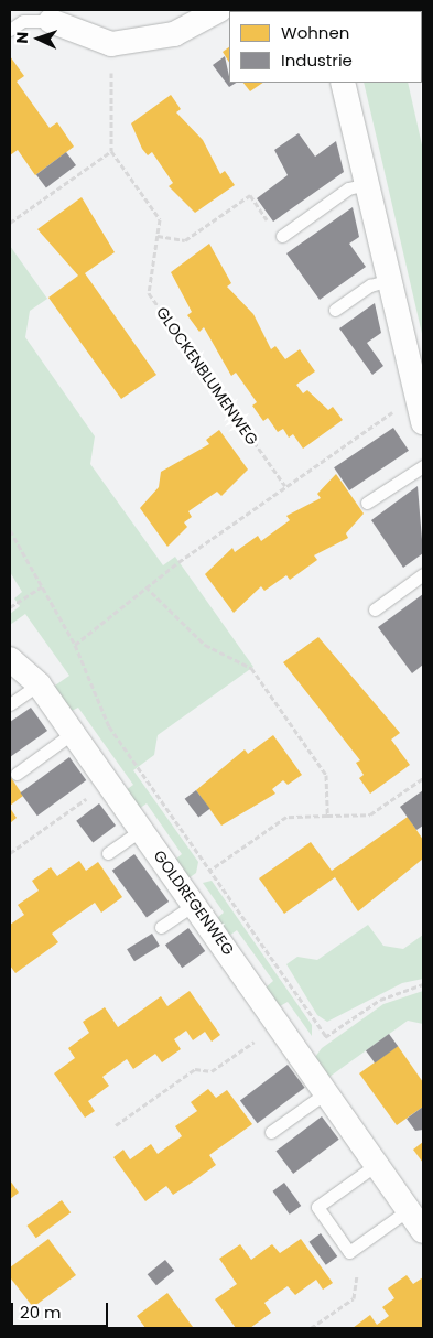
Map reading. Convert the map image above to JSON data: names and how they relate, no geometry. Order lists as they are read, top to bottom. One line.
{"streets":{"street":["GOLDREGENWEG"],"path":["GLOCKENBLUMENWEG"]},"legend":["Wohnen","Industrie"],"scale_bar":"20 m","north":"left"}
